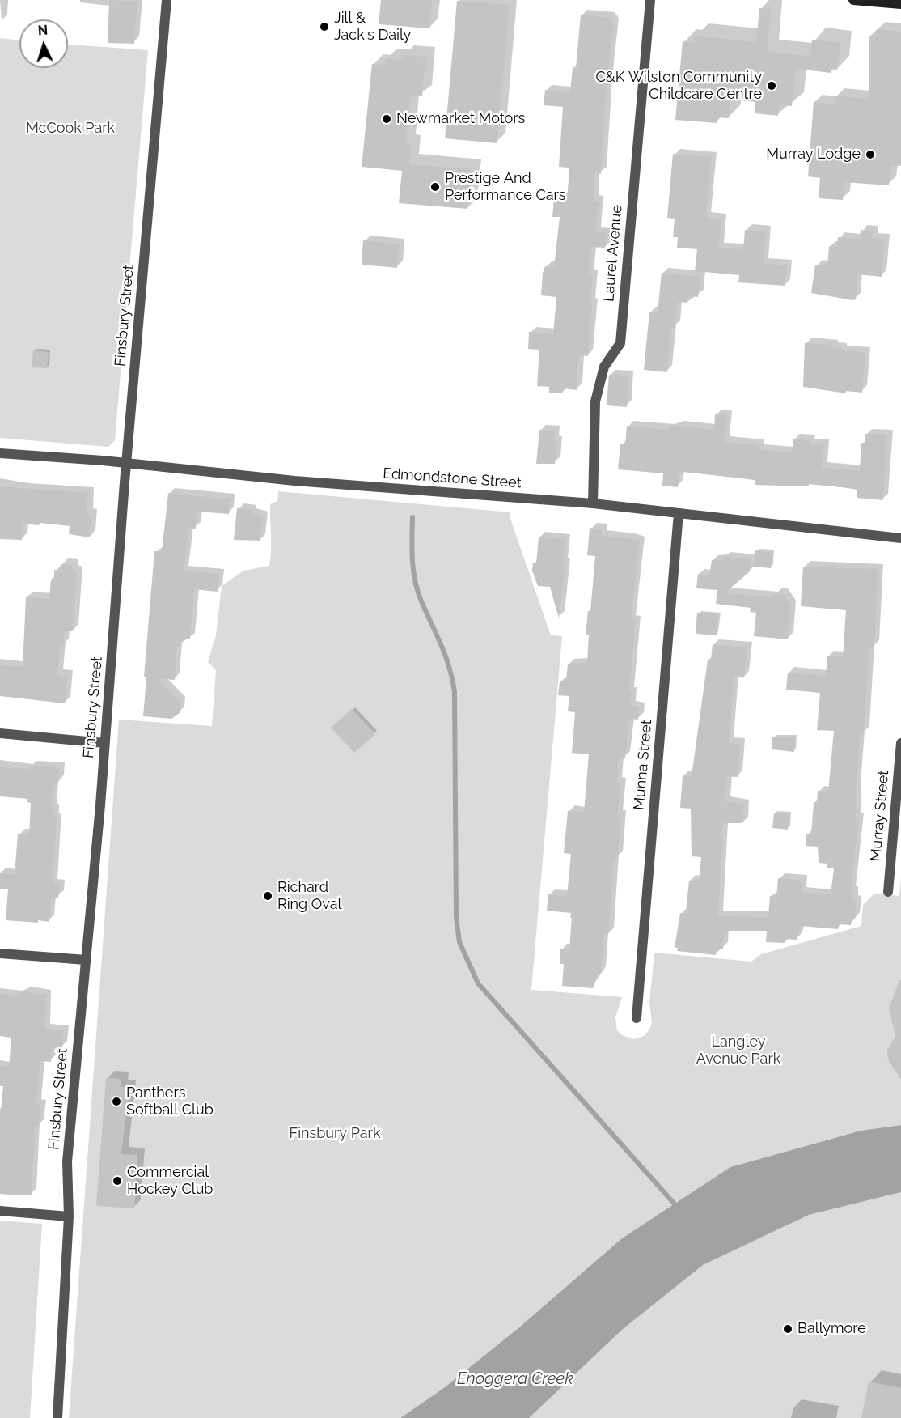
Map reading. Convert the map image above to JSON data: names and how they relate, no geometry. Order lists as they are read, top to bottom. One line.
{"streets":{"street":["Laurel Avenue","Finsbury Street","Edmondstone Street","Munna Street","Murray Street"]},"crossings":[["Laurel Avenue","Edmondstone Street"],["Finsbury Street","Edmondstone Street"],["Edmondstone Street","Munna Street"]],"water":["Enoggera Creek"],"parks":["McCook Park","Langley Avenue Park","Finsbury Park"],"places":["Jill & Jack's Daily","C&K Wilston Community Childcare Centre","Newmarket Motors","Murray Lodge","Prestige And Performance Cars","Richard Ring Oval","Panthers Softball Club","Commercial Hockey Club","Ballymore"],"north":"top"}
